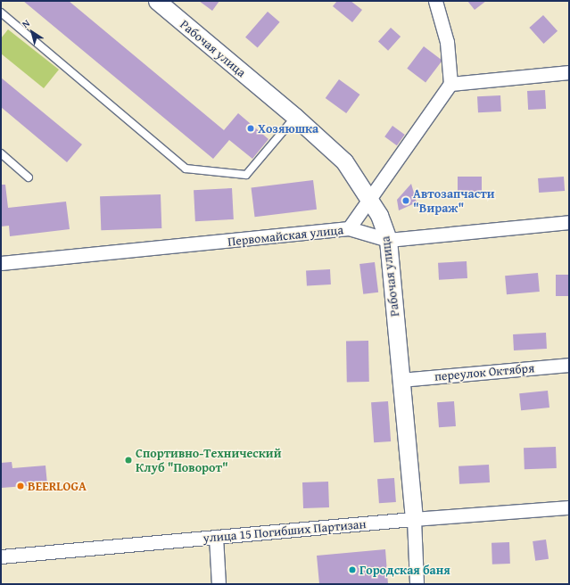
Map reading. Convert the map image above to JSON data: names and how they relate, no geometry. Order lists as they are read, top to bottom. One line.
{"streets":{"street":["Рабочая улица","Первомайская улица","переулок Октября","улица 15 Погибших Партизан"]},"crossings":[["Рабочая улица","Первомайская улица"],["Рабочая улица","переулок Октября"],["Рабочая улица","улица 15 Погибших Партизан"]],"places":["Хозяюшка","Автозапчасти \"Вираж\"","Спортивно-Технический Клуб \"Поворот\"","BEERLOGA","Городская баня"],"north":"top left"}
